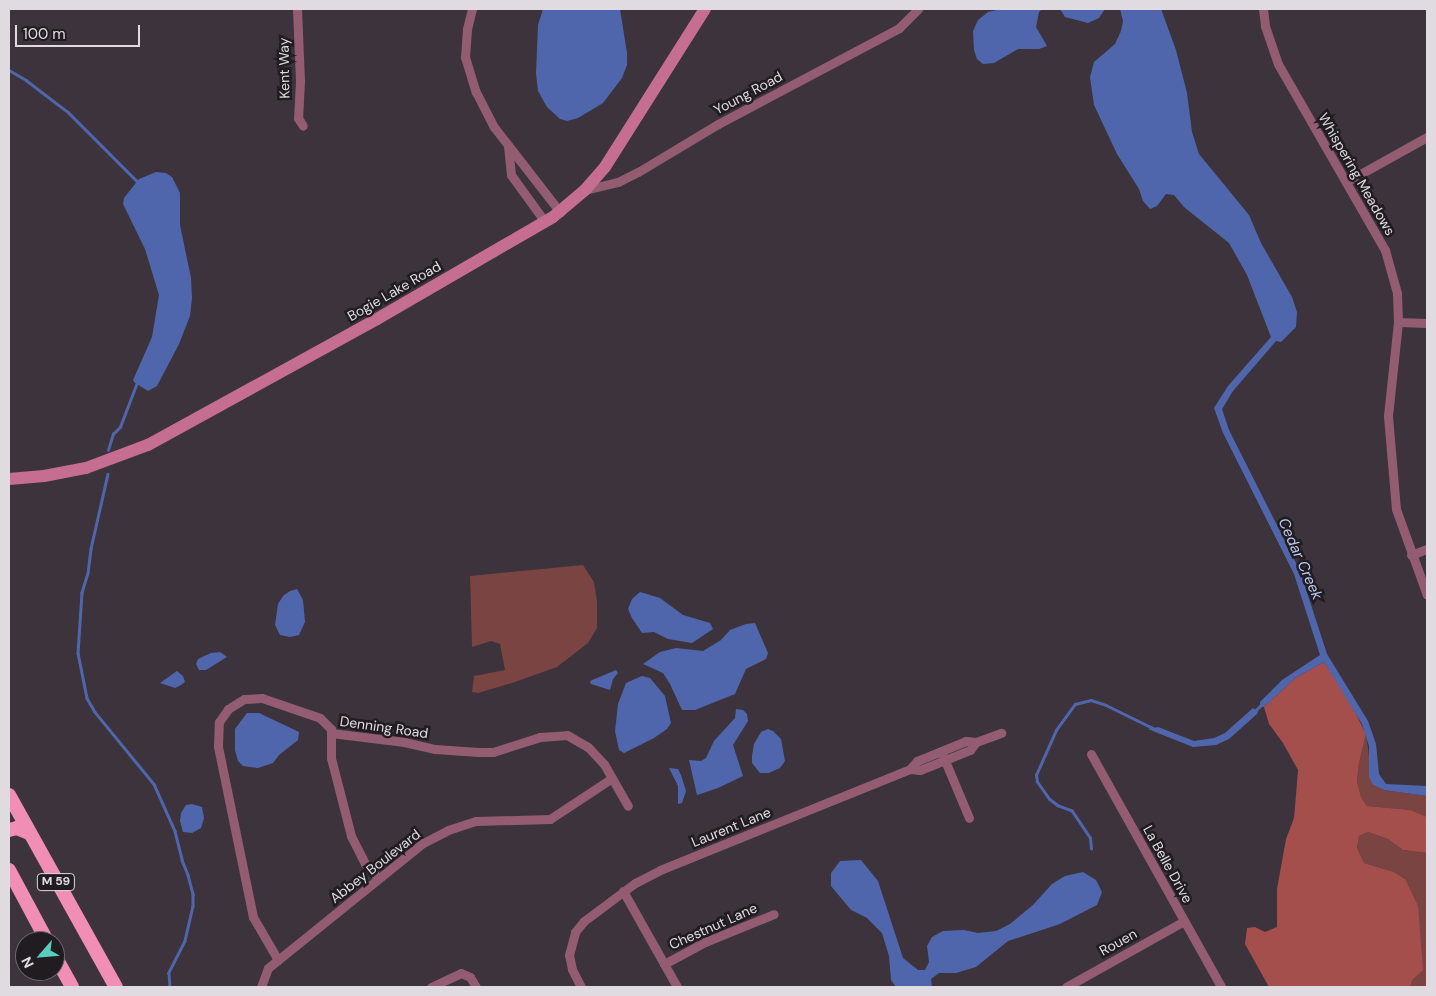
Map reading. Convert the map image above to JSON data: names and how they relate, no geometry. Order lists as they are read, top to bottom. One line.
{"streets":{"highway":["M 59"],"main road":["Bogie Lake Road"],"street":["Kent Way","Young Road","Whispering Meadows","Denning Road","Laurent Lane","La Belle Drive","Abbey Boulevard","Chestnut Lane","Rouen"]},"crossings":[["Young Road","Bogie Lake Road"],["Denning Road","Abbey Boulevard"],["La Belle Drive","Rouen"]],"water":["Cedar Creek"],"scale_bar":"100 m","north":"bottom left"}
